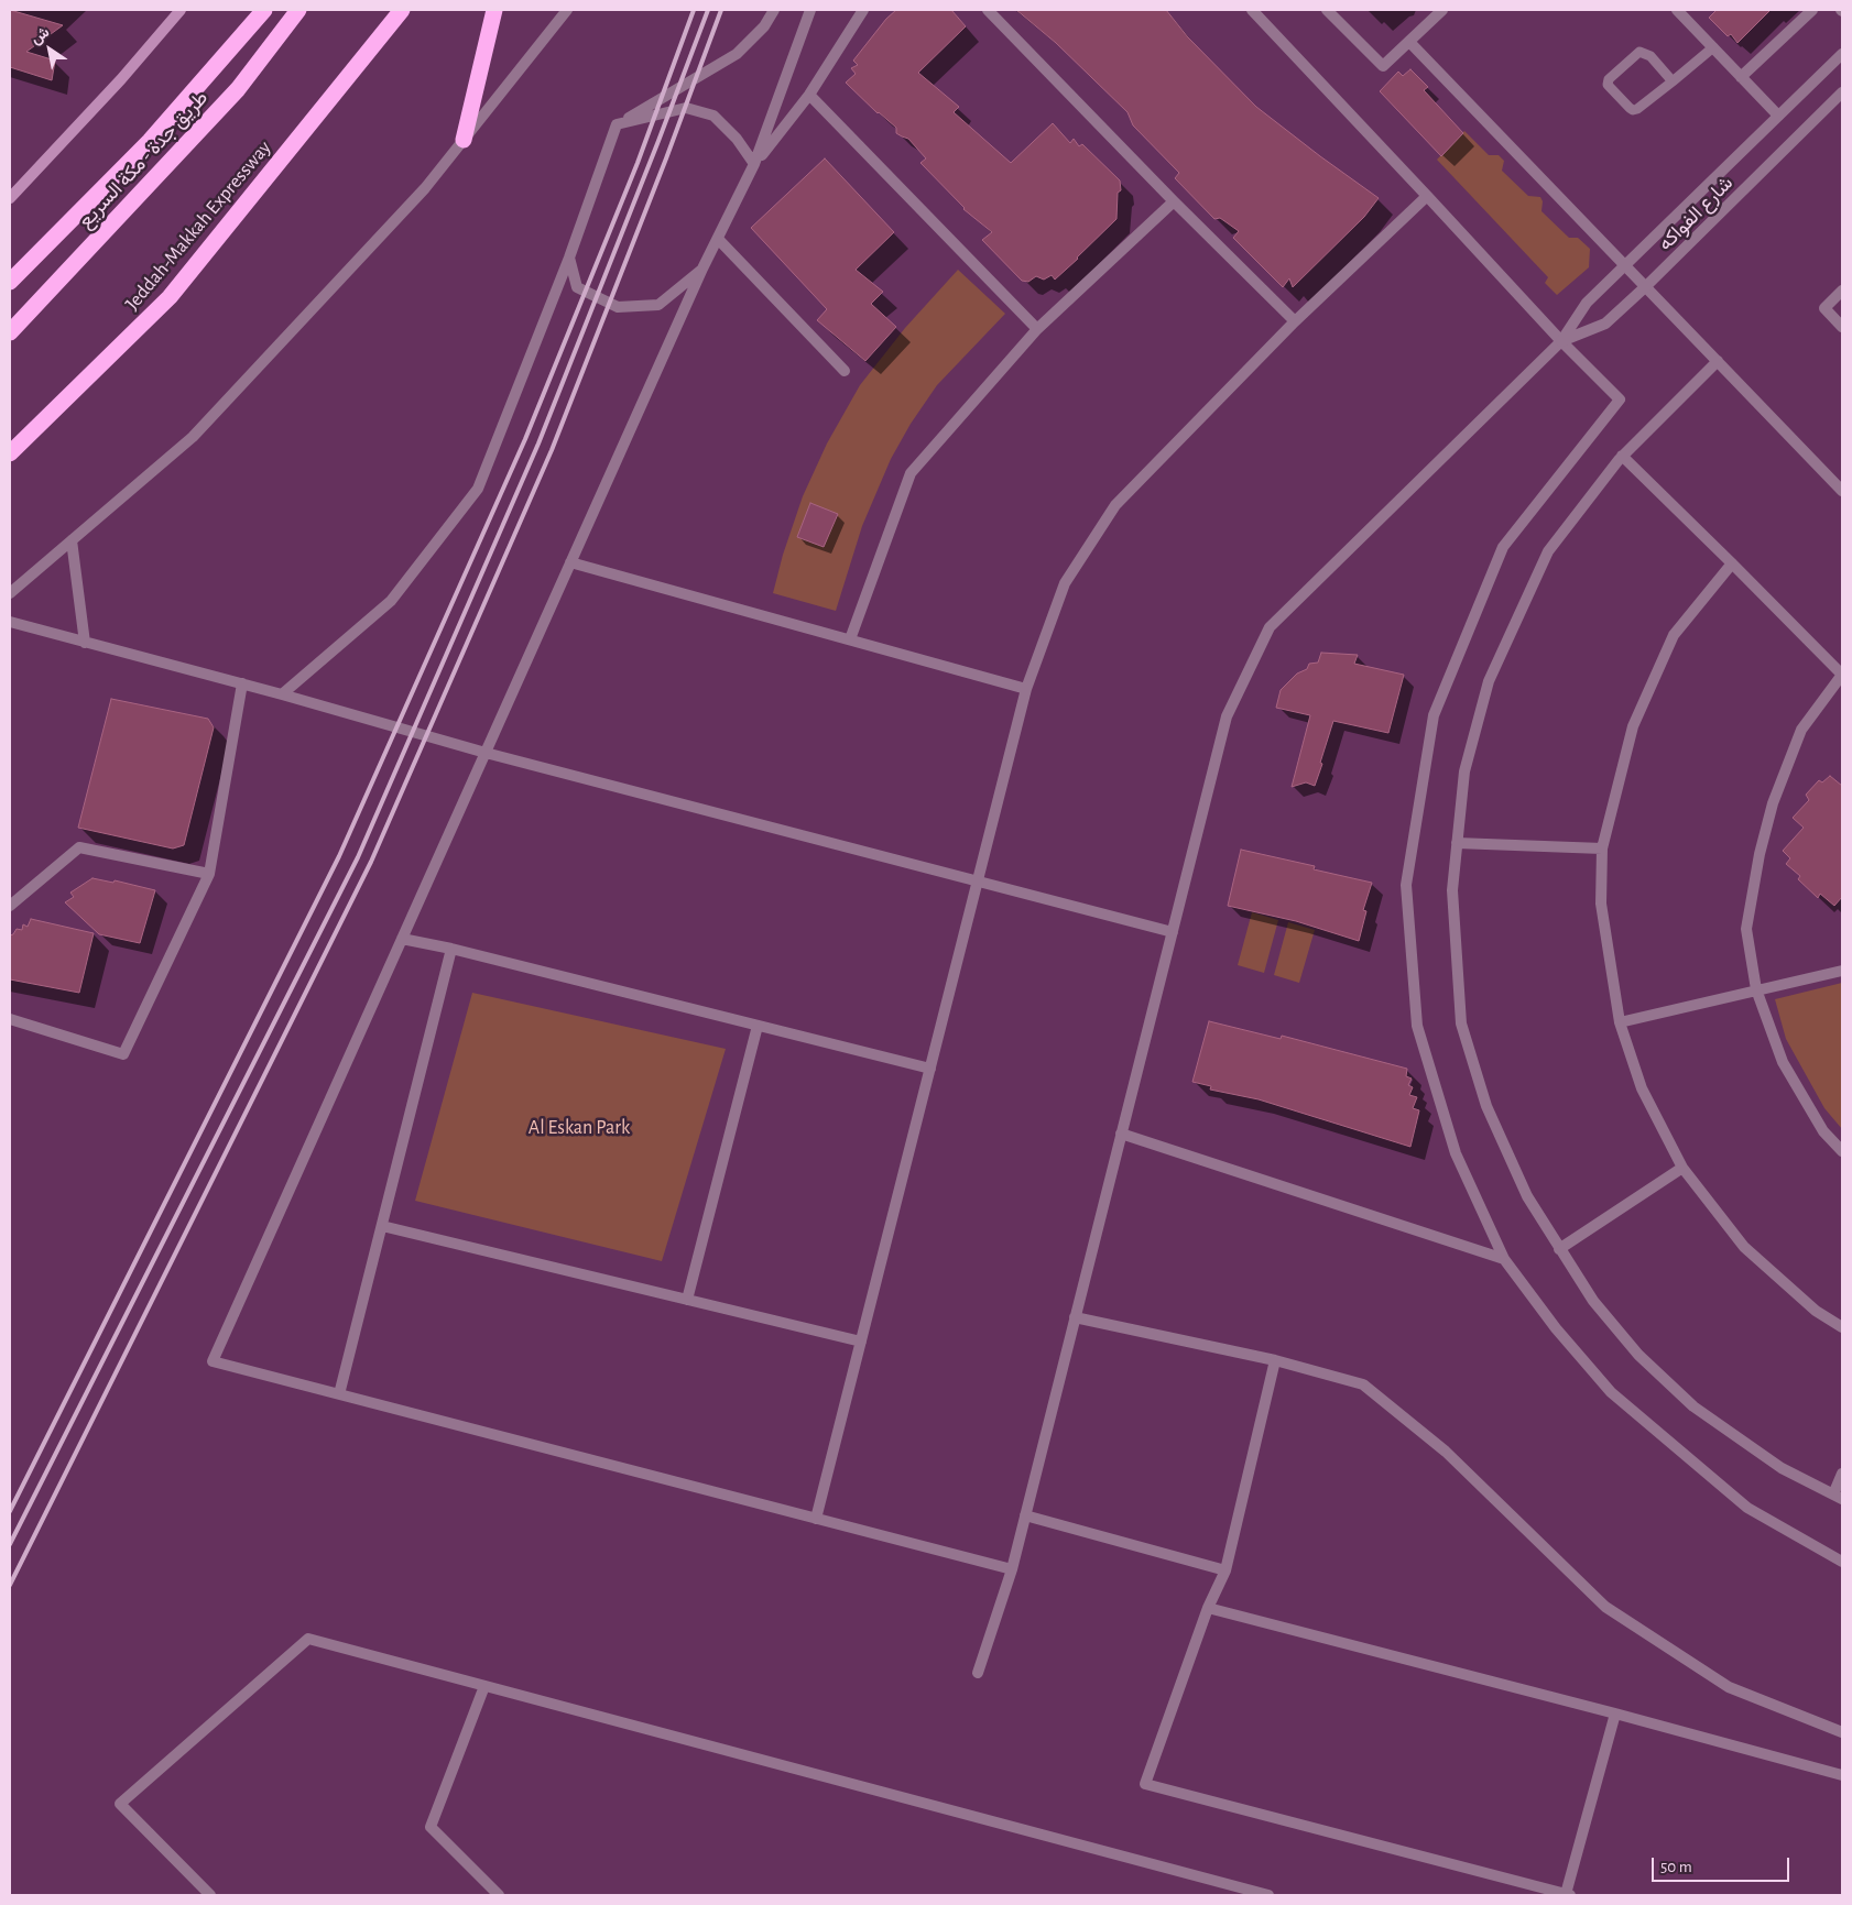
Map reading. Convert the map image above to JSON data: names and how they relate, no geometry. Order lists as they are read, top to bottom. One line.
{"streets":{"highway":["طريق جدة - مكة السريع","Jeddah-Makkah Expressway"],"street":["شارع الفواكه"]},"parks":["Al Eskan Park"],"scale_bar":"50 m","north":"top left"}
